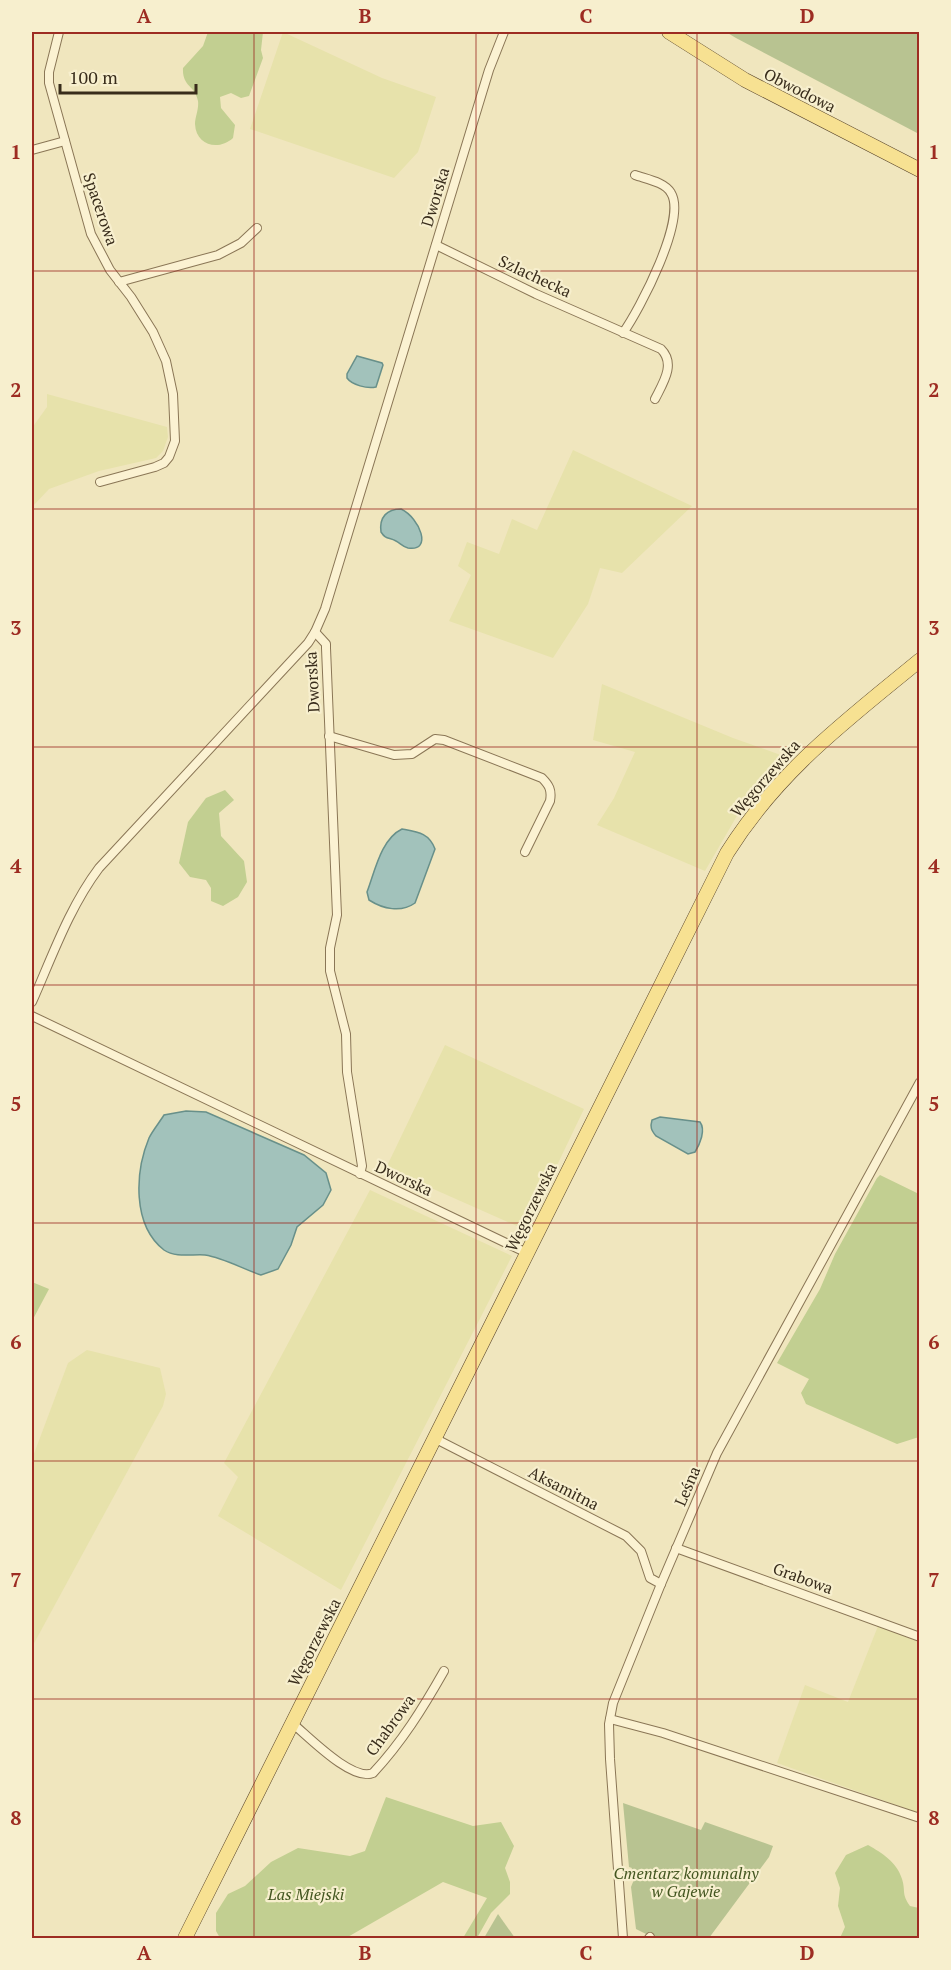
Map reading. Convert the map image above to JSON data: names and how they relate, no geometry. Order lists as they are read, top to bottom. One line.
{"streets":{"main road":["Obwodowa","Węgorzewska"],"street":["Dworska","Spacerowa","Szlachecka","Leśna","Aksamitna","Grabowa","Chabrowa"]},"crossings":[["Dworska","Szlachecka"],["Dworska","Węgorzewska"],["Węgorzewska","Aksamitna"],["Węgorzewska","Chabrowa"],["Leśna","Aksamitna"],["Leśna","Grabowa"]],"parks":["Cmentarz komunalny w Gajewie","Las Miejski"],"scale_bar":"100 m","grid":{"columns":["A","B","C","D"],"rows":["1","2","3","4","5","6","7","8"]}}
